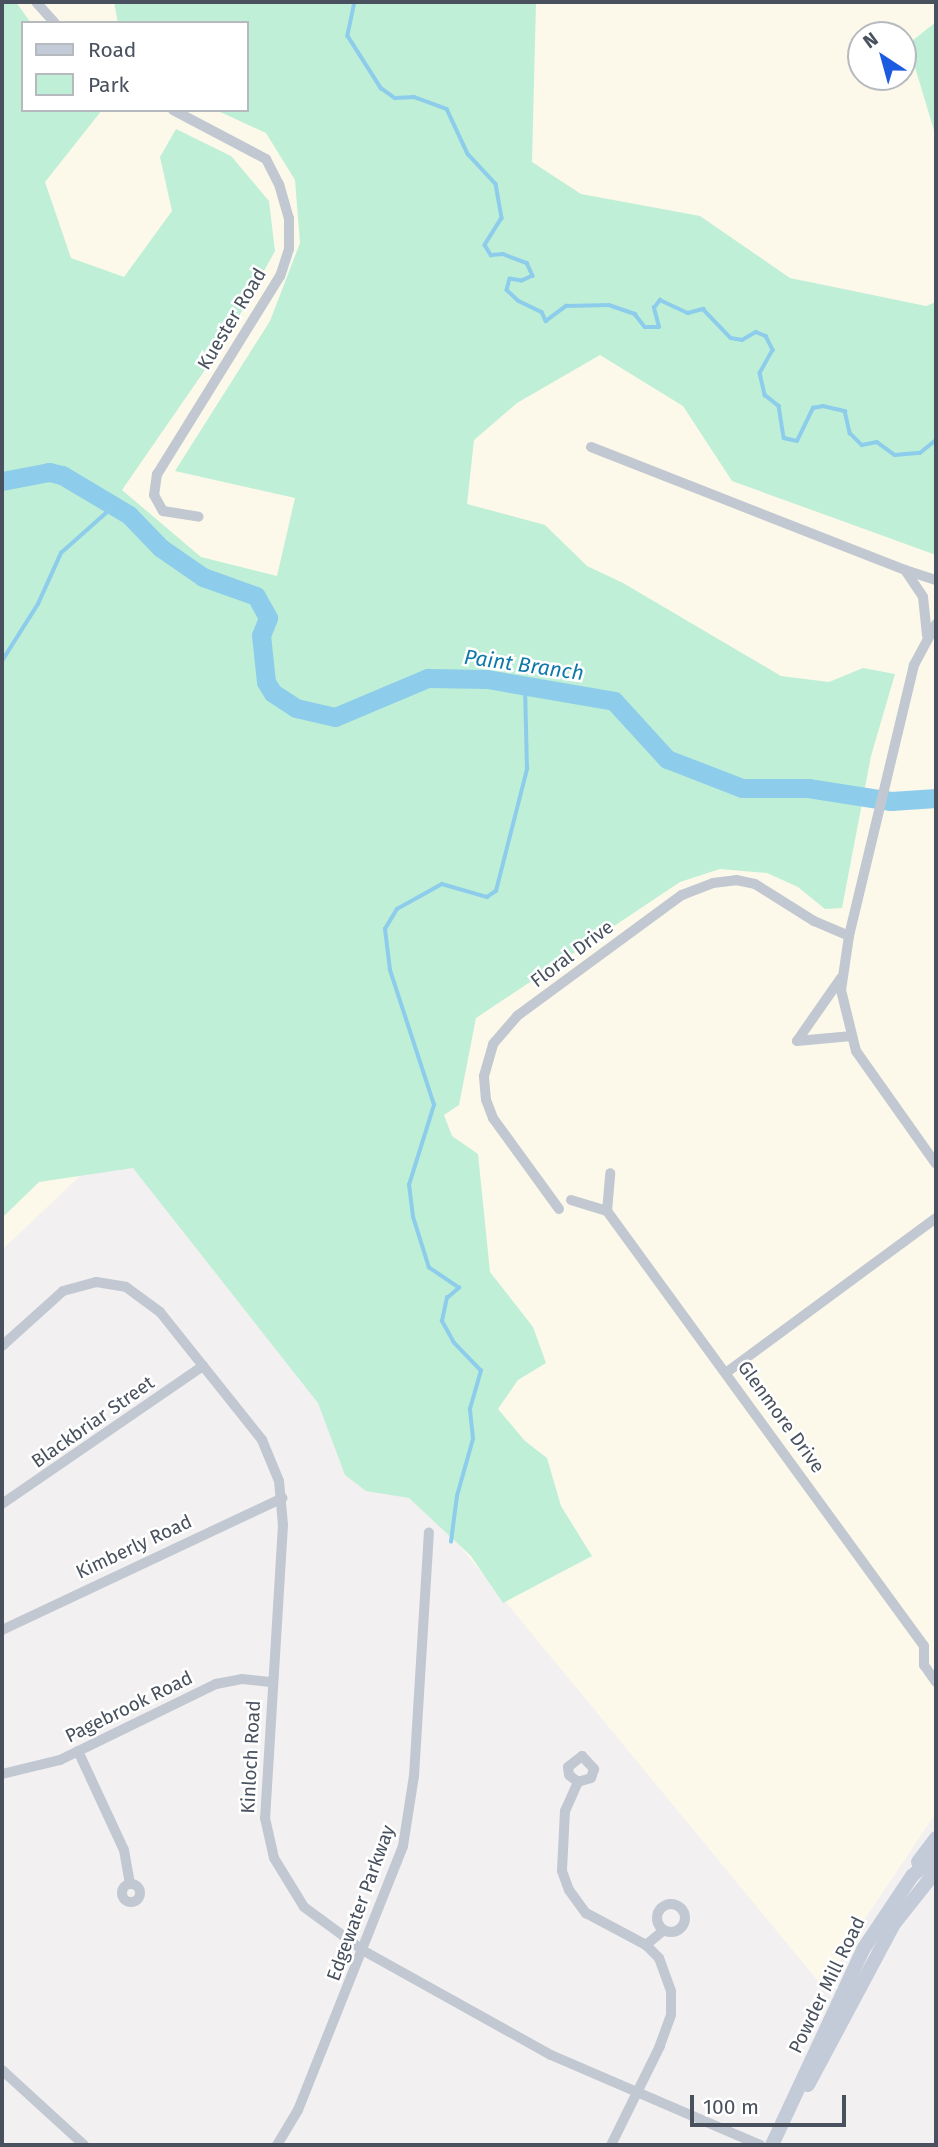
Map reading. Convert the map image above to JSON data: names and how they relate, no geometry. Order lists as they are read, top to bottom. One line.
{"streets":{"main road":["Powder Mill Road"],"street":["Kuester Road","Floral Drive","Glenmore Drive","Blackbriar Street","Kimberly Road","Pagebrook Road","Kinloch Road","Edgewater Parkway"]},"crossings":[["Blackbriar Street","Kinloch Road"],["Kimberly Road","Kinloch Road"],["Pagebrook Road","Kinloch Road"],["Kinloch Road","Edgewater Parkway"]],"water":["Paint Branch"],"legend":["Road","Park"],"scale_bar":"100 m","north":"top left"}
